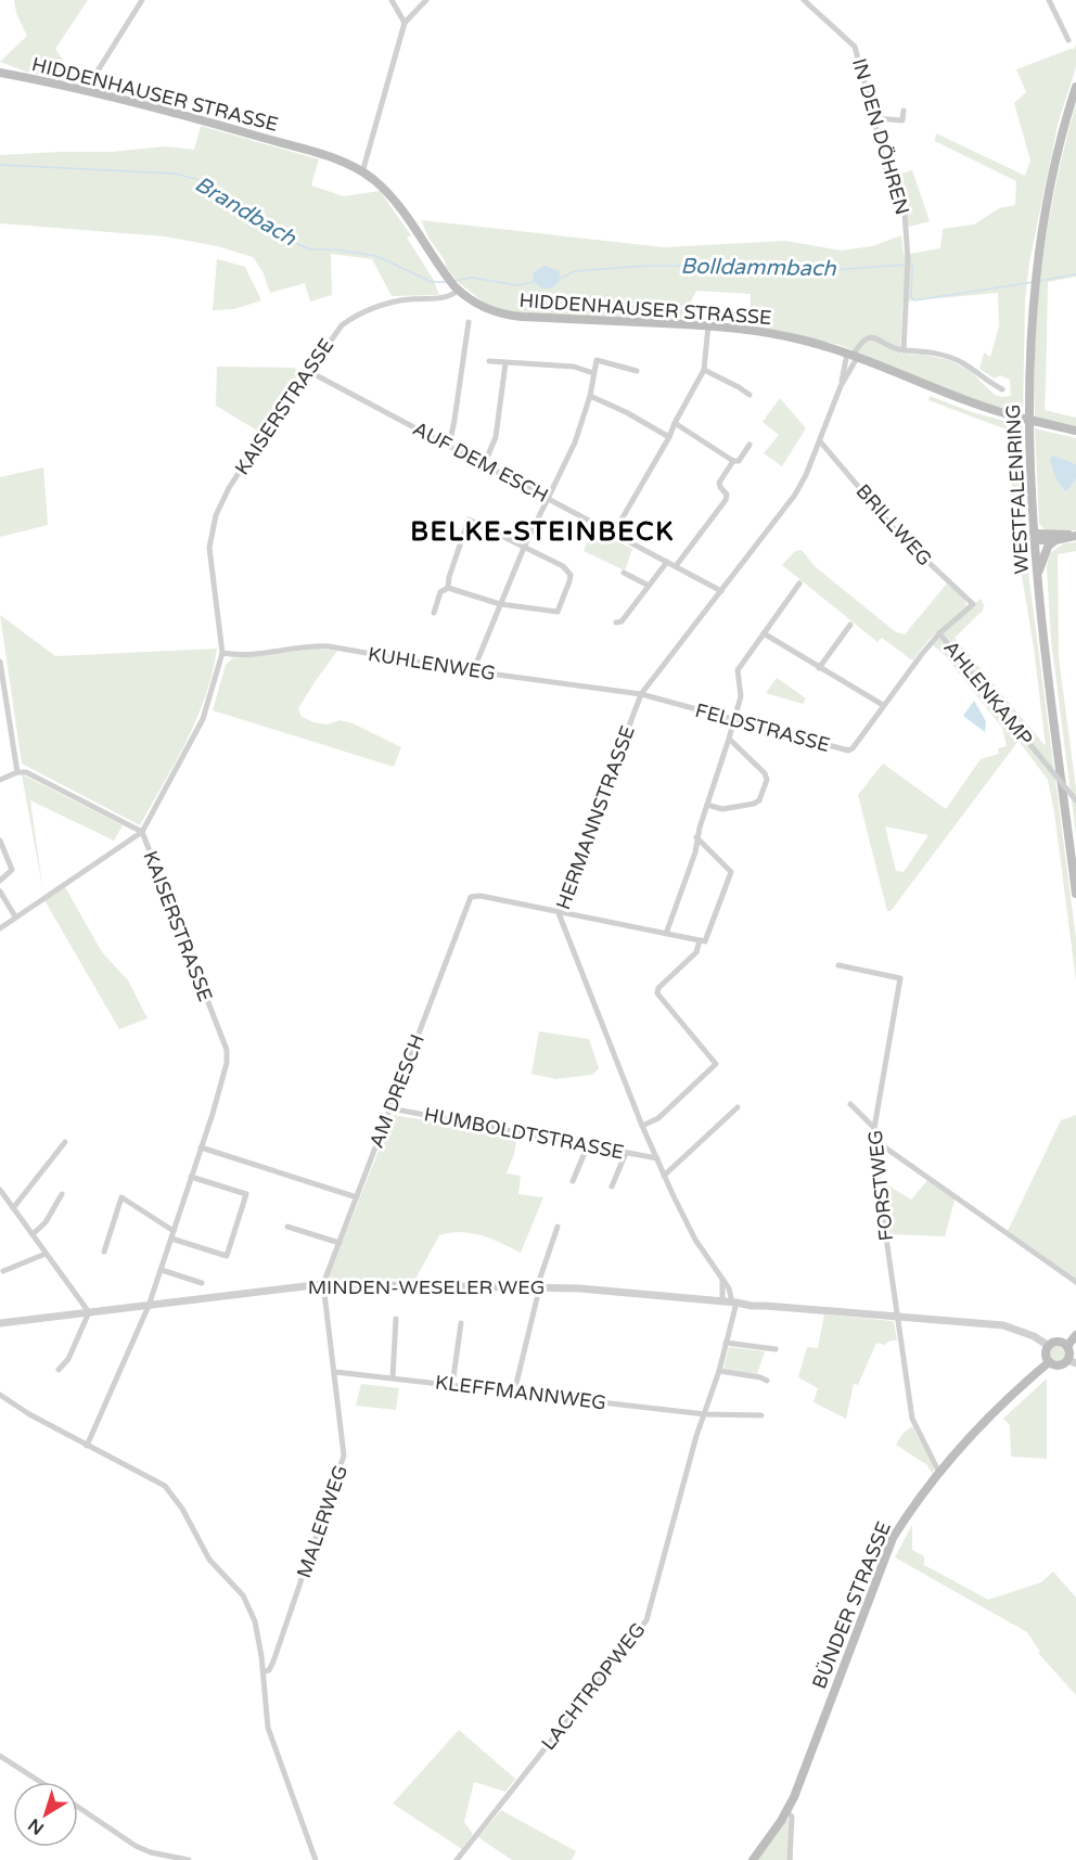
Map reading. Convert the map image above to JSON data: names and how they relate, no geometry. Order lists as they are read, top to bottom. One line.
{"streets":{"main road":["HIDDENHAUSER STRASSE","WESTFALENRING","BÜNDER STRASSE"],"street":["IN DEN DÖHREN","KAISERSTRASSE","AUF DEM ESCH","BRILLWEG","KUHLENWEG","AHLENKAMP","FELDSTRASSE","HERMANNSTRASSE","AM DRESCH","HUMBOLDTSTRASSE","FORSTWEG","MINDEN-WESELER WEG","KLEFFMANNWEG","MALERWEG","LACHTROPWEG"]},"crossings":[["HIDDENHAUSER STRASSE","KAISERSTRASSE"],["HIDDENHAUSER STRASSE","HERMANNSTRASSE"],["KAISERSTRASSE","AUF DEM ESCH"],["KAISERSTRASSE","KUHLENWEG"],["KAISERSTRASSE","MINDEN-WESELER WEG"],["AUF DEM ESCH","HERMANNSTRASSE"],["BRILLWEG","FELDSTRASSE"],["BRILLWEG","HERMANNSTRASSE"],["KUHLENWEG","FELDSTRASSE"],["KUHLENWEG","HERMANNSTRASSE"],["AHLENKAMP","FELDSTRASSE"],["FELDSTRASSE","HERMANNSTRASSE"],["HERMANNSTRASSE","AM DRESCH"],["HERMANNSTRASSE","HUMBOLDTSTRASSE"],["HERMANNSTRASSE","MINDEN-WESELER WEG"],["HERMANNSTRASSE","LACHTROPWEG"],["AM DRESCH","HUMBOLDTSTRASSE"],["AM DRESCH","MINDEN-WESELER WEG"],["AM DRESCH","MALERWEG"],["FORSTWEG","MINDEN-WESELER WEG"],["FORSTWEG","BÜNDER STRASSE"],["MINDEN-WESELER WEG","MALERWEG"],["MINDEN-WESELER WEG","BÜNDER STRASSE"],["MINDEN-WESELER WEG","LACHTROPWEG"],["KLEFFMANNWEG","MALERWEG"],["KLEFFMANNWEG","LACHTROPWEG"]],"districts":["BELKE-STEINBECK"],"water":["Brandbach","Bolldammbach"],"north":"bottom left"}
